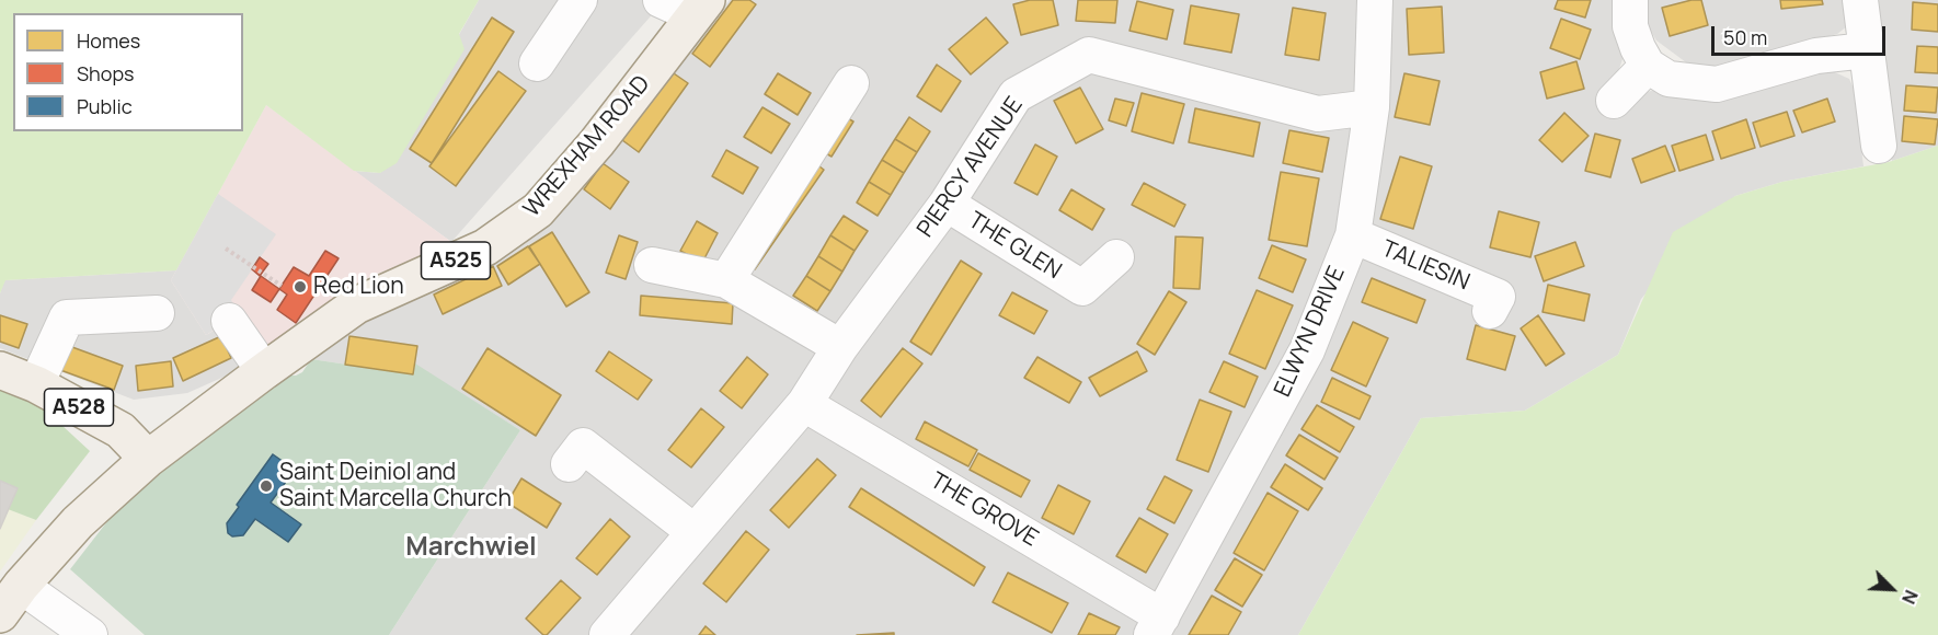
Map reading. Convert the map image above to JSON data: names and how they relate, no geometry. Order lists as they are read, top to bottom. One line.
{"streets":{"main road":["WREXHAM ROAD","A525","A528"],"street":["PIERCY AVENUE","THE GLEN","TALIESIN","ELWYN DRIVE","THE GROVE"]},"crossings":[["WREXHAM ROAD","A525"],["WREXHAM ROAD","A528"],["PIERCY AVENUE","THE GLEN"],["PIERCY AVENUE","ELWYN DRIVE"],["PIERCY AVENUE","THE GROVE"],["A525","A528"],["TALIESIN","ELWYN DRIVE"],["ELWYN DRIVE","THE GROVE"]],"districts":["Marchwiel"],"places":["Red Lion","Saint Deiniol and Saint Marcella Church"],"legend":["Homes","Shops","Public"],"scale_bar":"50 m","north":"bottom right"}
